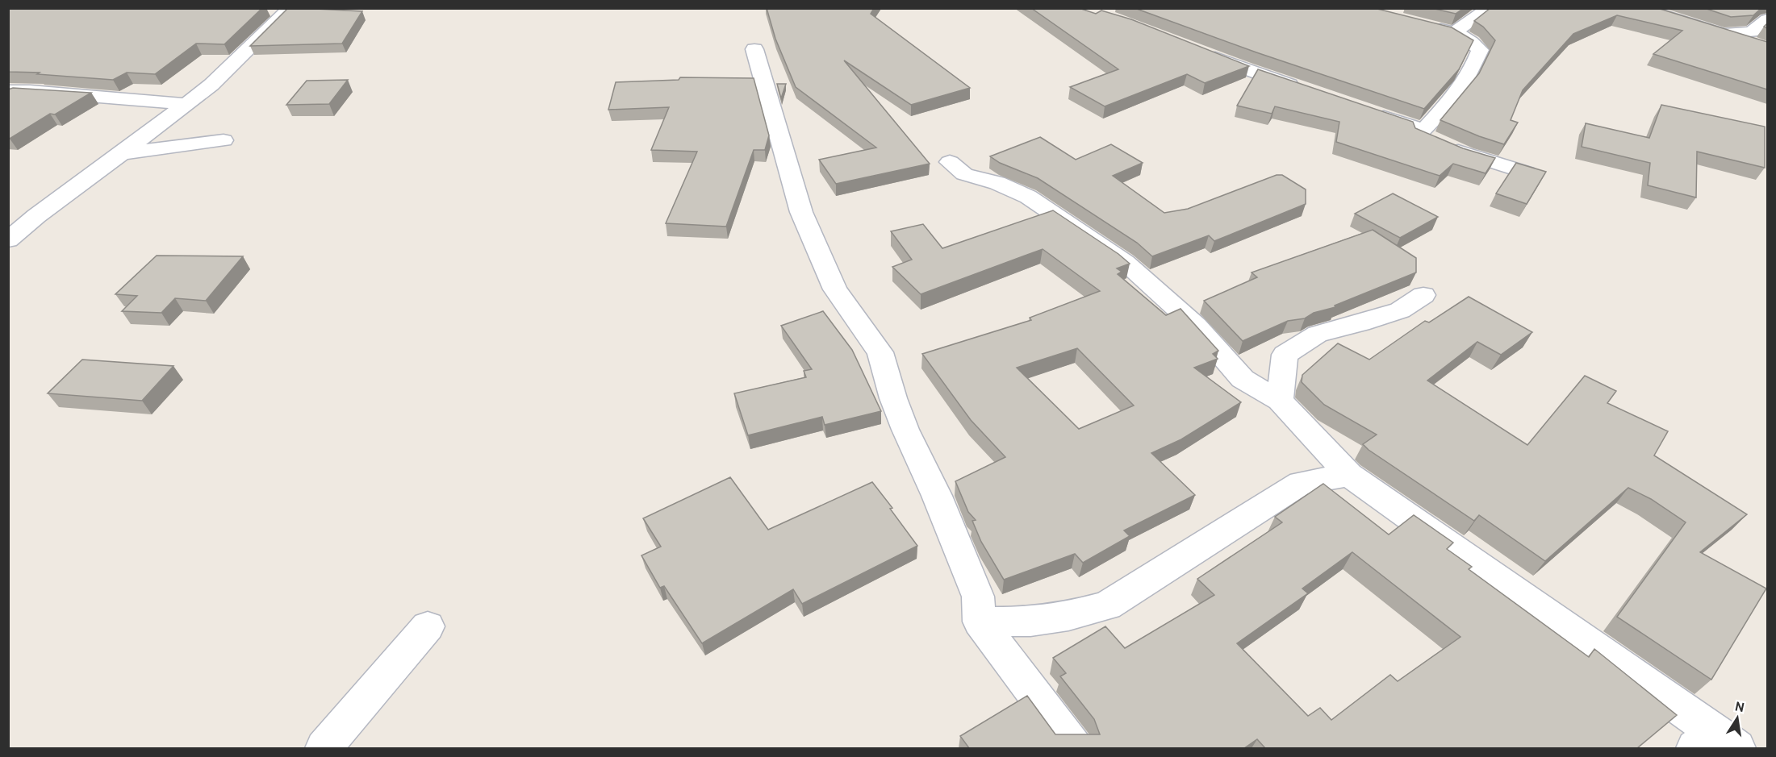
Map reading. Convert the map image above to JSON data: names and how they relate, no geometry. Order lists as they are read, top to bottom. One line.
{"north":"top"}
